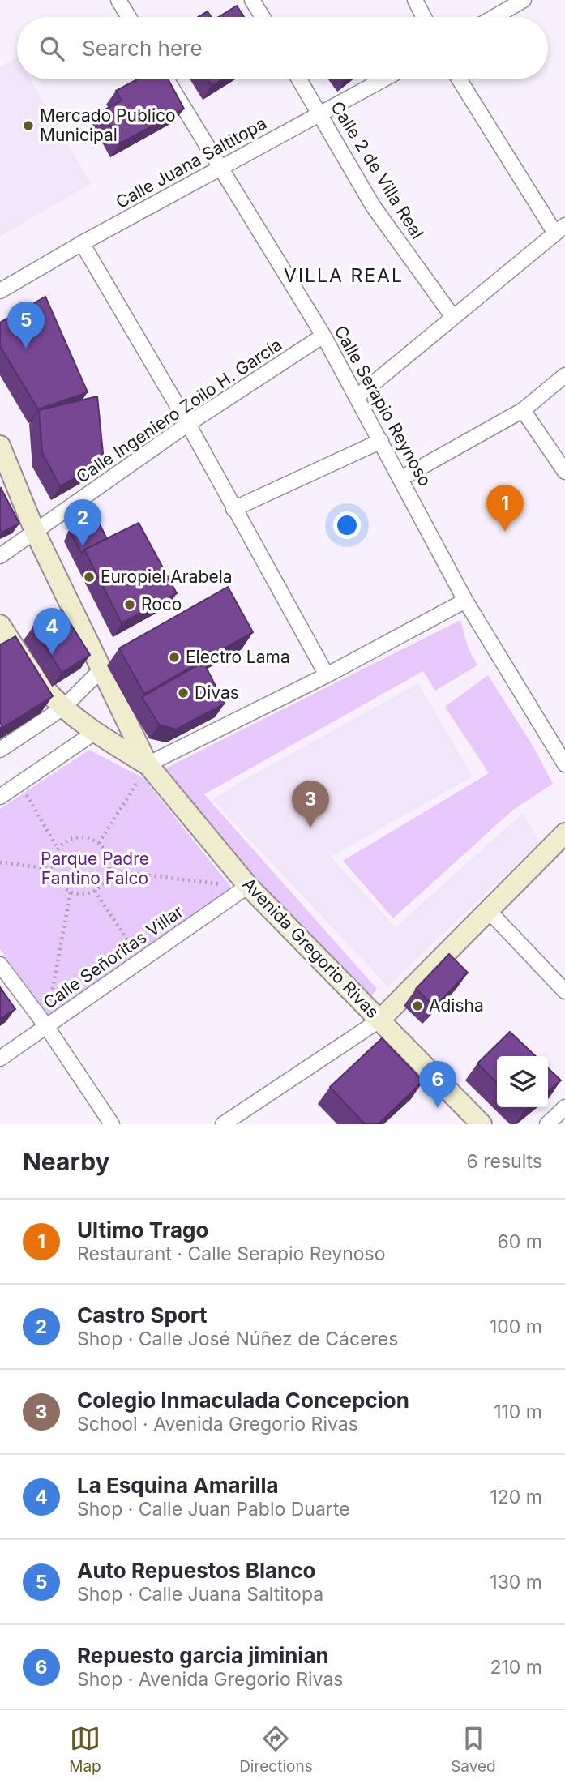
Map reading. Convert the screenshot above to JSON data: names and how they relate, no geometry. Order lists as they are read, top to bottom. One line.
{"streets":{"main road":["Avenida Gregorio Rivas"],"street":["Calle Juana Saltitopa","Calle 2 de Villa Real","Calle Serapio Reynoso","Calle Ingeniero Zoilo H. García","Calle Señoritas Villar"]},"crossings":[["Calle Juana Saltitopa","Calle 2 de Villa Real"],["Calle Juana Saltitopa","Calle Serapio Reynoso"],["Calle Serapio Reynoso","Calle Ingeniero Zoilo H. García"],["Avenida Gregorio Rivas","Calle Señoritas Villar"]],"districts":["VILLA REAL"],"parks":["Parque Padre Fantino Falco"],"places":["Mercado Publico Municipal","Europiel Arabela","Roco","Electro Lama","Divas","Adisha"],"page":{"search":"Search here","pins":["5","1","2","4","3","6"],"heading":["Nearby","6 results"],"list":[{"mark":"1","name":"Ultimo Trago","note":"Restaurant · Calle Serapio Reynoso","value":"60 m"},{"mark":"2","name":"Castro Sport","note":"Shop · Calle José Núñez de Cáceres","value":"100 m"},{"mark":"3","name":"Colegio Inmaculada Concepcion","note":"School · Avenida Gregorio Rivas","value":"110 m"},{"mark":"4","name":"La Esquina Amarilla","note":"Shop · Calle Juan Pablo Duarte","value":"120 m"},{"mark":"5","name":"Auto Repuestos Blanco","note":"Shop · Calle Juana Saltitopa","value":"130 m"},{"mark":"6","name":"Repuesto garcia jiminian","note":"Shop · Avenida Gregorio Rivas","value":"210 m"}],"nav":["Map","Directions","Saved"]}}
